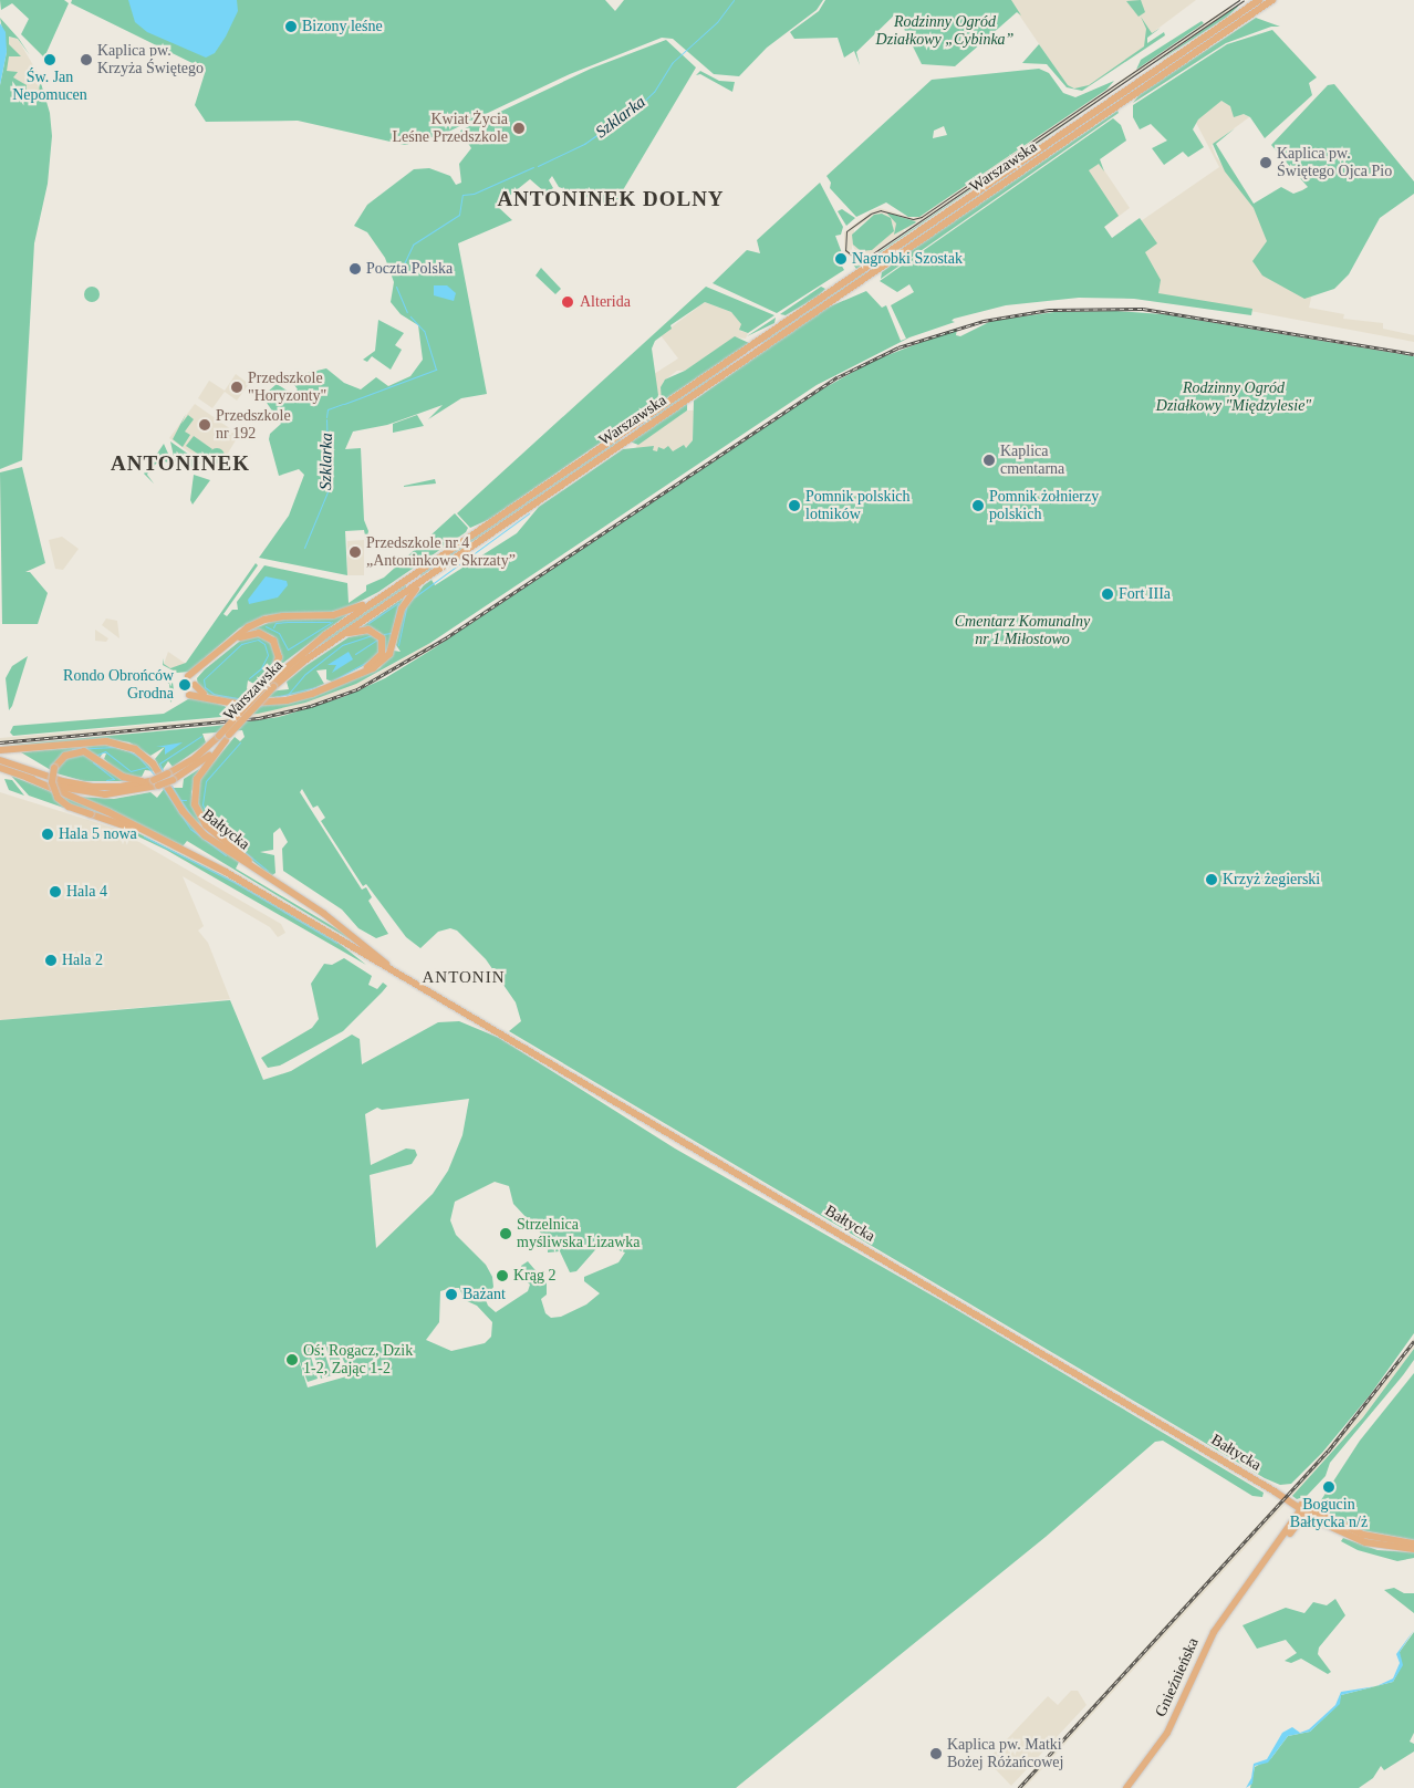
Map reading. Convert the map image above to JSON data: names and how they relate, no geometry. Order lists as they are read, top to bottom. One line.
{"streets":{"main road":["Warszawska","Bałtycka","Gnieźnieńska"]},"crossings":[["Warszawska","Bałtycka"],["Bałtycka","Gnieźnieńska"]],"districts":["ANTONINEK DOLNY","ANTONINEK","ANTONIN"],"water":["Szklarka"],"parks":["Rodzinny Ogród Działkowy „Cybinka”","Rodzinny Ogród Działkowy \"Międzylesie\"","Cmentarz Komunalny nr 1 Miłostowo"],"places":["Bizony leśne","Św. Jan Nepomucen","Kaplica pw. Krzyża Świętego","Kwiat Życia Leśne Przedszkole","Kaplica pw. Świętego Ojca Pio","Nagrobki Szostak","Poczta Polska","Alterida","Przedszkole \"Horyzonty\"","Przedszkole nr 192","Kaplica cmentarna","Pomnik polskich lotników","Pomnik żołnierzy polskich","Przedszkole nr 4 „Antoninkowe Skrzaty”","Fort IIIa","Rondo Obrońców Grodna","Hala 5 nowa","Krzyż żegierski","Hala 4","Hala 2","Strzelnica myśliwska Lizawka","Krąg 2","Bażant","Oś: Rogacz, Dzik 1-2, Zając 1-2","Bogucin Bałtycka n/ż","Kaplica pw. Matki Bożej Różańcowej"]}
